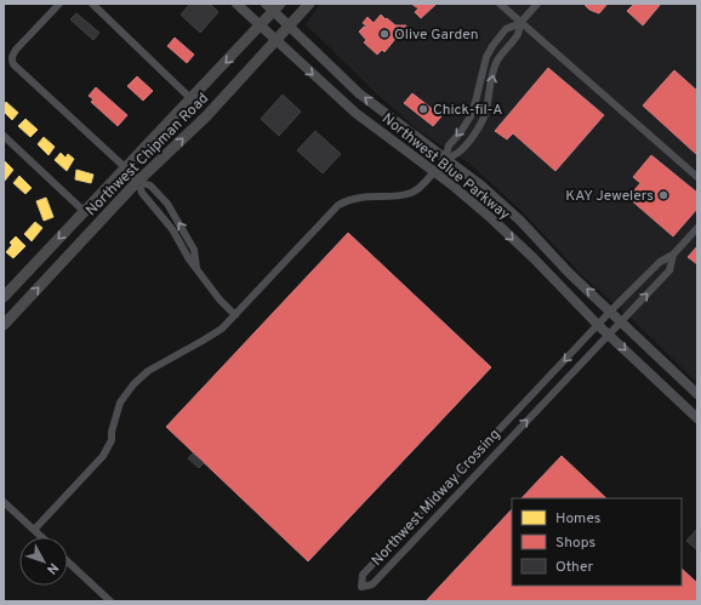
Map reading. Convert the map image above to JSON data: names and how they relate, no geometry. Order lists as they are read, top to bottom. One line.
{"streets":{"main road":["Northwest Chipman Road"],"street":["Northwest Blue Parkway","Northwest Midway Crossing"]},"crossings":[["Northwest Chipman Road","Northwest Blue Parkway"],["Northwest Blue Parkway","Northwest Midway Crossing"]],"places":["Olive Garden","Chick-fil-A","KAY Jewelers"],"legend":["Homes","Shops","Other"],"north":"bottom right"}
